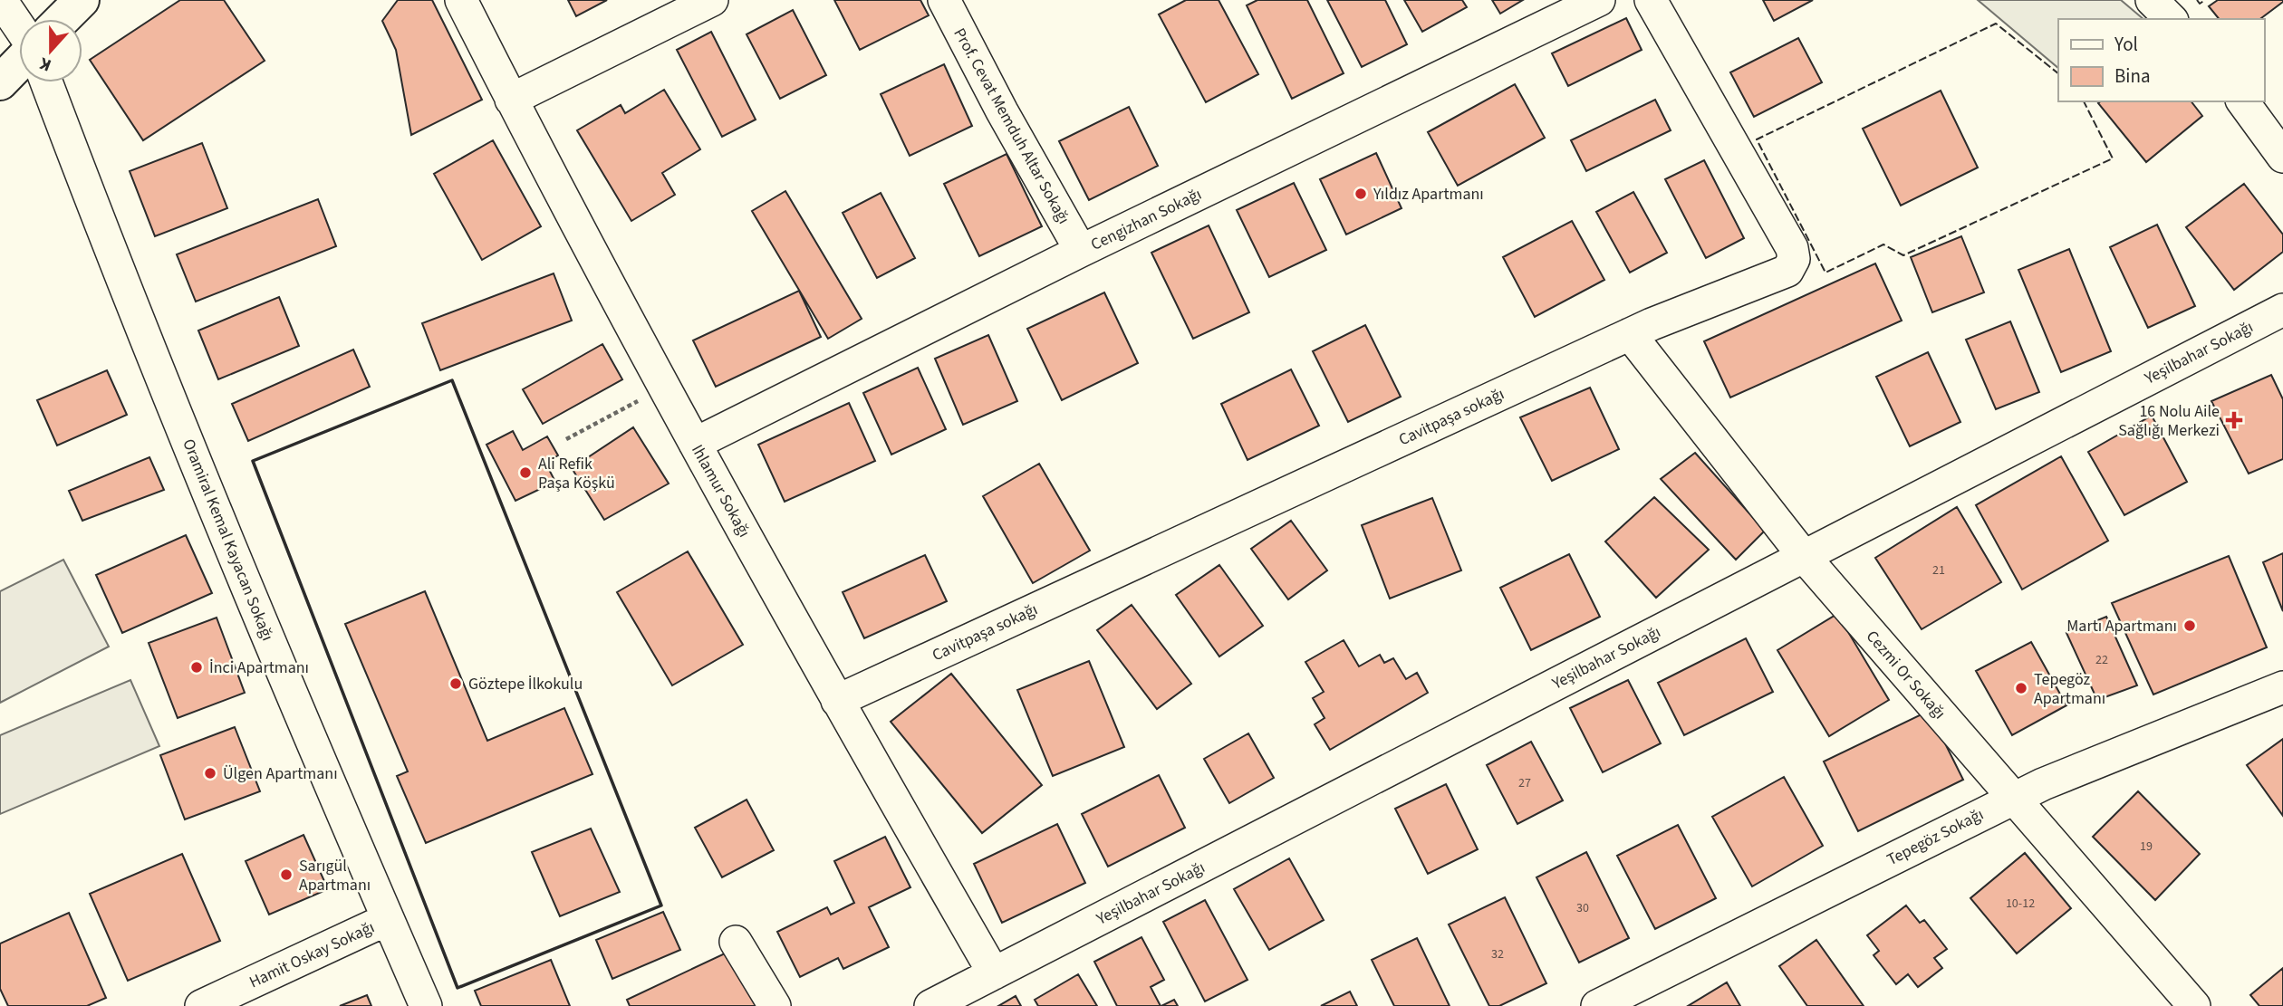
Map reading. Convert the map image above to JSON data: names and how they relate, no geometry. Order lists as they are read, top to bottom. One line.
{"streets":{"street":["Prof. Cevat Memduh Altar Sokağı","Cengizhan Sokağı","Yeşilbahar Sokağı","Cavitpaşa sokağı","Ihlamur Sokağı","Oramiral Kemal Kayacan Sokağı","Cezmi Or Sokağı","Tepegöz Sokağı","Hamit Oskay Sokağı"]},"crossings":[["Prof. Cevat Memduh Altar Sokağı","Cengizhan Sokağı"],["Cengizhan Sokağı","Ihlamur Sokağı"],["Yeşilbahar Sokağı","Ihlamur Sokağı"],["Yeşilbahar Sokağı","Cezmi Or Sokağı"],["Cavitpaşa sokağı","Ihlamur Sokağı"],["Cavitpaşa sokağı","Cezmi Or Sokağı"],["Oramiral Kemal Kayacan Sokağı","Hamit Oskay Sokağı"],["Cezmi Or Sokağı","Tepegöz Sokağı"]],"places":{"other":["Yıldız Apartmanı","Ali Refik Paşa Köşkü","Martı Apartmanı","İnci Apartmanı","Göztepe İlkokulu","Tepegöz Apartmanı","Ülgen Apartmanı","Sarıgül Apartmanı"],"health":["16 Nolu Aile Sağlığı Merkezi"]},"house_numbers":["21","22","27","19","10-12","30","32"],"legend":["Yol","Bina"],"north":"bottom"}
